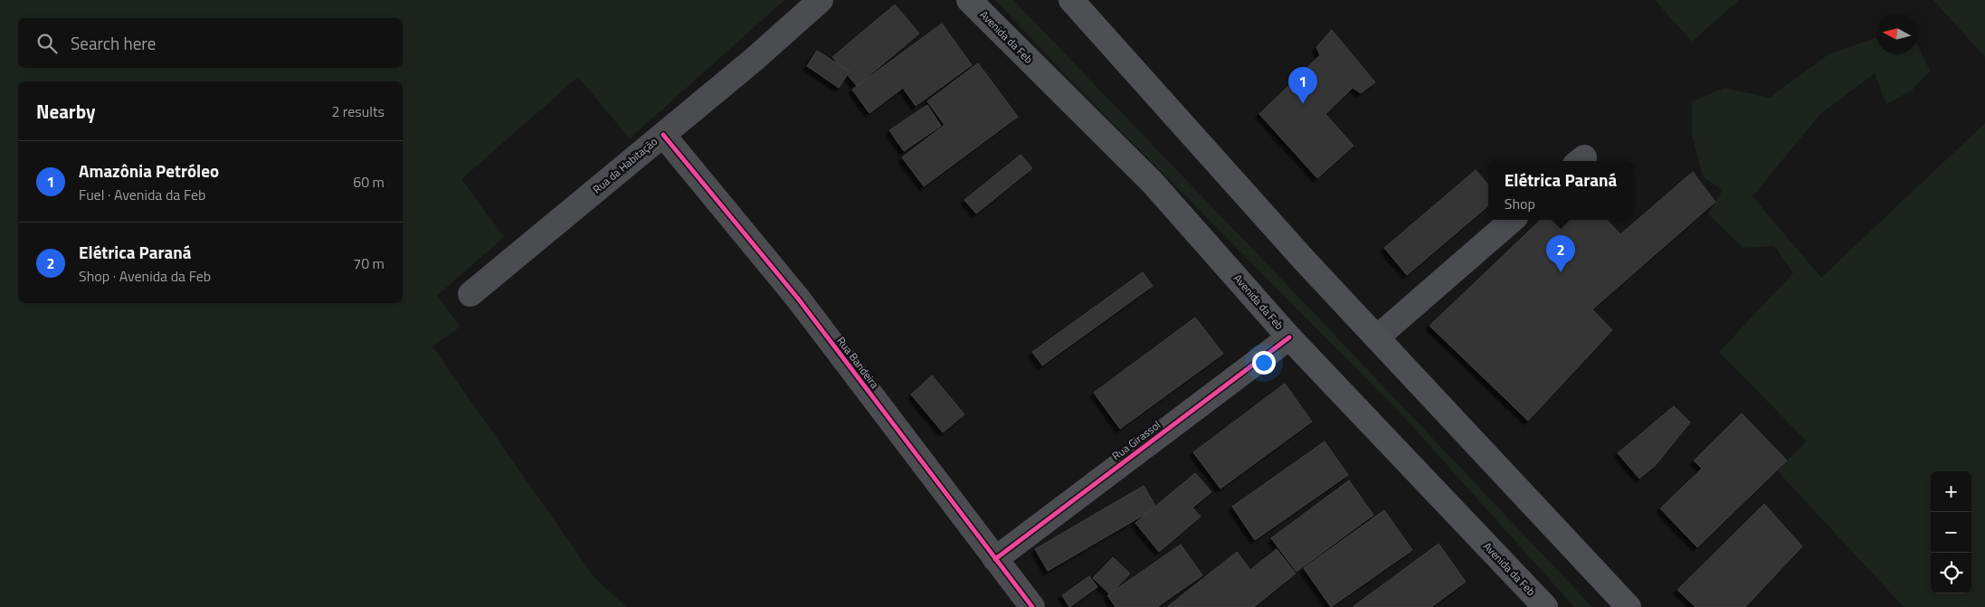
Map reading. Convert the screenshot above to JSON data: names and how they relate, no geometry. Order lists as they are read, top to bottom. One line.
{"streets":{"main road":["Avenida da Feb"],"street":["Rua da Habitação","Rua Bandeira","Rua Girassol"]},"crossings":[["Avenida da Feb","Rua Girassol"],["Rua da Habitação","Rua Bandeira"],["Rua Bandeira","Rua Girassol"]],"north":"left","page":{"search":"Search here","pins":["1","2"],"heading":["Nearby","2 results"],"list":[{"mark":"1","name":"Amazônia Petróleo","note":"Fuel · Avenida da Feb","value":"60 m"},{"mark":"2","name":"Elétrica Paraná","note":"Shop · Avenida da Feb","value":"70 m"}],"popup":["Elétrica Paraná","Shop"],"map_buttons":["+","−"]}}
